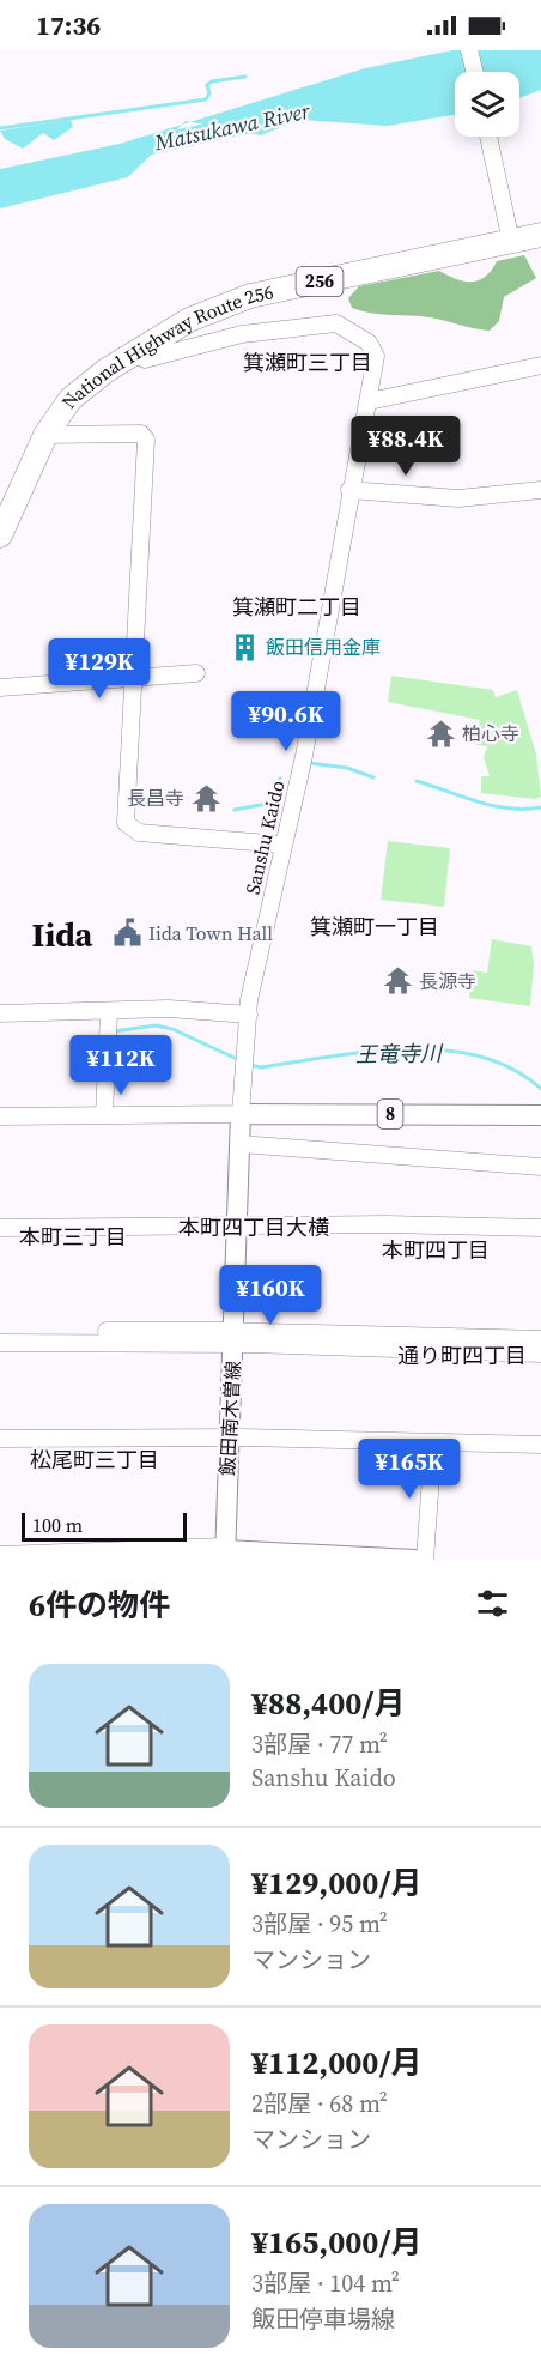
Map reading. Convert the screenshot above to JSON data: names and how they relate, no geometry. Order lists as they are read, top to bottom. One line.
{"streets":{"highway":["256","National Highway Route 256"],"main road":["8","飯田南木曽線"],"street":["Sanshu Kaido"]},"crossings":[["National Highway Route 256","Sanshu Kaido"],["Sanshu Kaido","8"],["Sanshu Kaido","飯田南木曽線"],["8","飯田南木曽線"]],"districts":["箕瀬町三丁目","箕瀬町二丁目","箕瀬町一丁目","Iida","本町四丁目大横","本町三丁目","本町四丁目","通り町四丁目","松尾町三丁目"],"water":["Matsukawa River","王竜寺川"],"places":{"building":["飯田信用金庫"],"temple":["柏心寺","長昌寺","長源寺"],"public building":["Iida Town Hall"]},"scale_bar":"100 m","page":{"status":"17:36","price":["¥88.4K","¥129K","¥90.6K","¥112K","¥160K","¥165K"],"scale":"100 m","heading":"6件の物件","list":[{"name":"¥88,400/月","note":"3部屋 · 77 m² · Sanshu Kaido"},{"name":"¥129,000/月","note":"3部屋 · 95 m² · マンション"},{"name":"¥112,000/月","note":"2部屋 · 68 m² · マンション"},{"name":"¥165,000/月","note":"3部屋 · 104 m² · 飯田停車場線"}]}}
